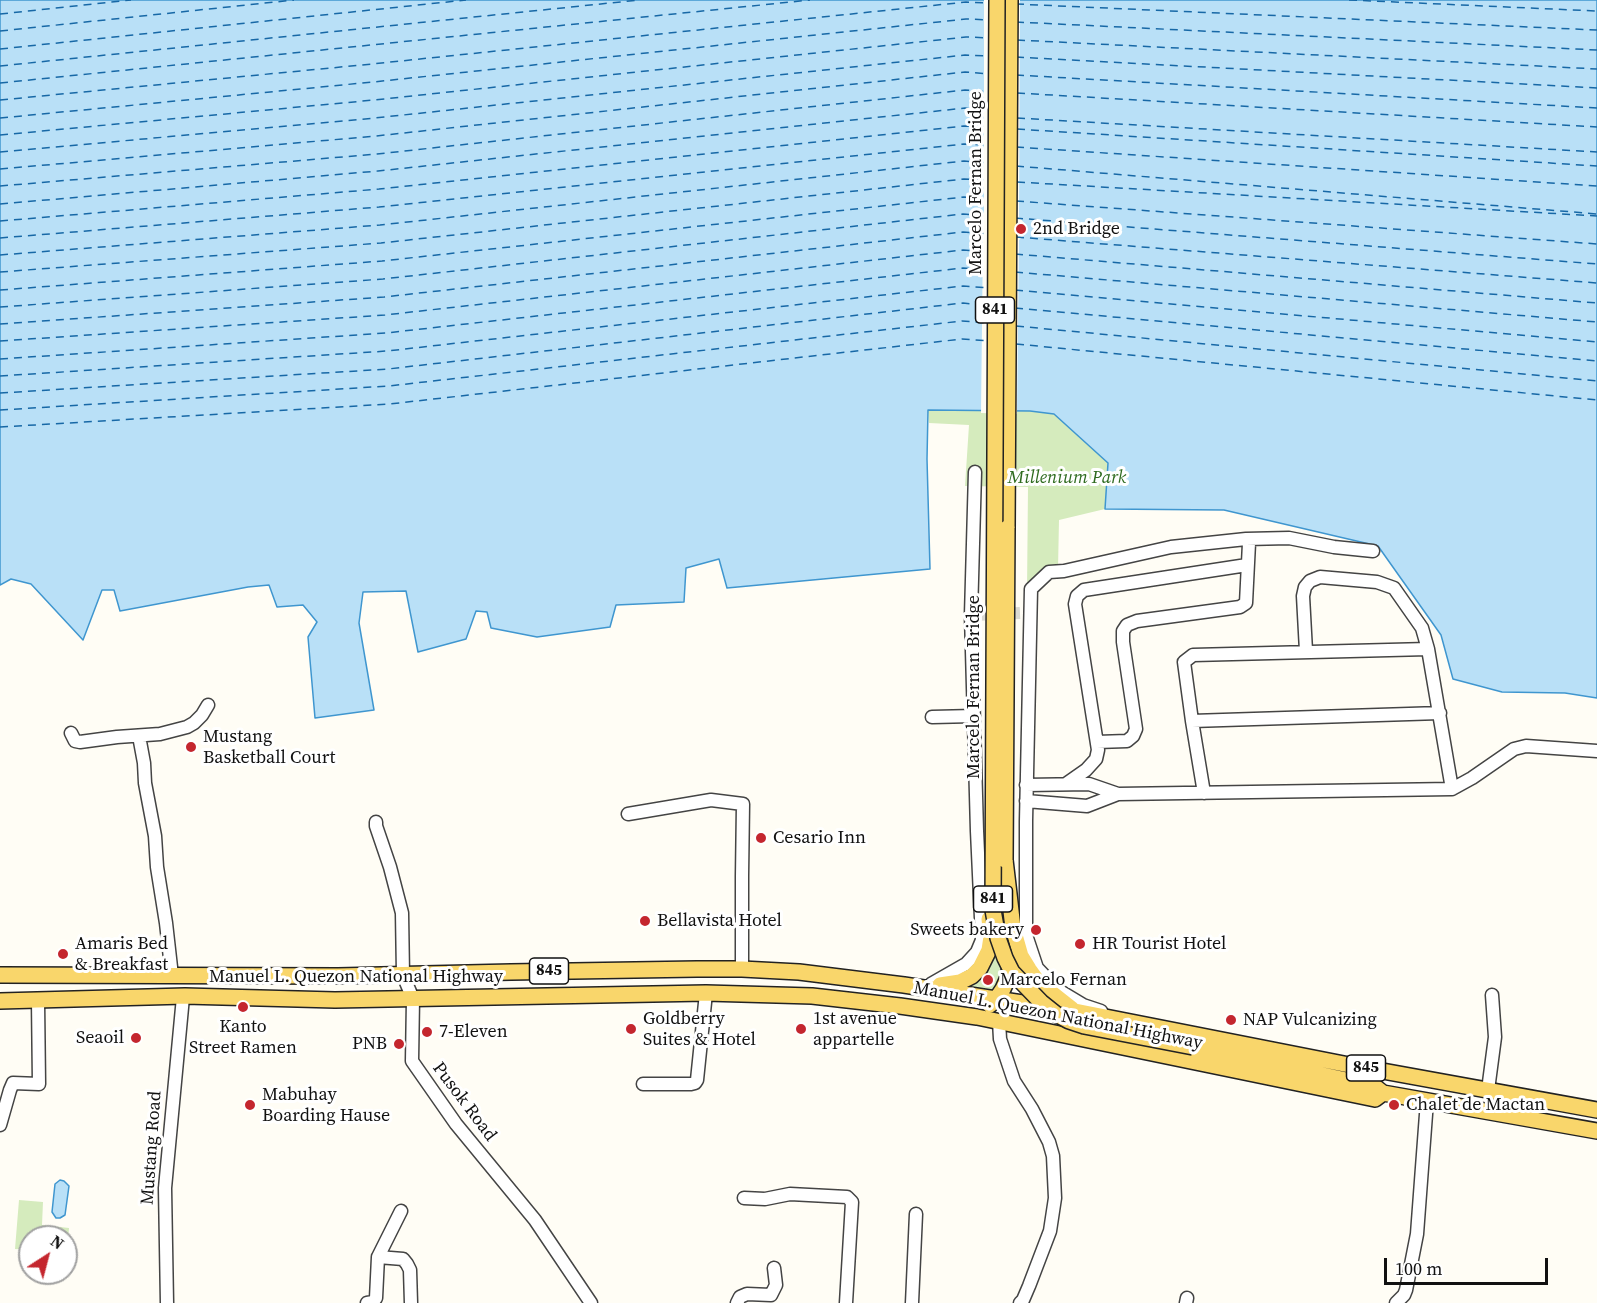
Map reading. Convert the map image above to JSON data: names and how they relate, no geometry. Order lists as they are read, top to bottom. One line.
{"streets":{"main road":["Marcelo Fernan Bridge","841","845","Manuel L. Quezon National Highway"],"street":["Pusok Road","Mustang Road"]},"crossings":[["Marcelo Fernan Bridge","Manuel L. Quezon National Highway"],["Manuel L. Quezon National Highway","Pusok Road"],["Manuel L. Quezon National Highway","Mustang Road"]],"parks":["Millenium Park"],"places":["2nd Bridge","Mustang Basketball Court","Cesario Inn","Bellavista Hotel","Sweets bakery","HR Tourist Hotel","Amaris Bed & Breakfast","Marcelo Fernan","Kanto Street Ramen","NAP Vulcanizing","Goldberry Suites & Hotel","1st avenue appartelle","7-Eleven","Seaoil","PNB","Mabuhay Boarding Hause","Chalet de Mactan"],"scale_bar":"100 m","north":"top right"}
